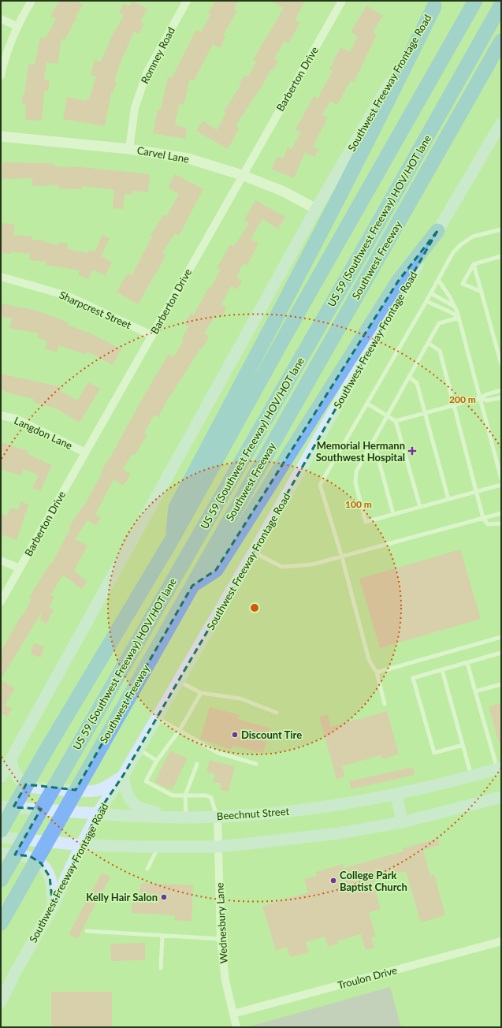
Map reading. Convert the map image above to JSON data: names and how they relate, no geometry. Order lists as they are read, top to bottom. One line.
{"streets":{"highway":["US 59 (Southwest Freeway) HOV/HOT lane","Southwest Freeway"],"main road":["Southwest Freeway Frontage Road","Beechnut Street"],"street":["Romney Road","Barberton Drive","Carvel Lane","Sharpcrest Street","Langdon Lane","Wednesbury Lane","Troulon Drive"]},"crossings":[["Romney Road","Carvel Lane"],["Barberton Drive","Carvel Lane"],["Barberton Drive","Sharpcrest Street"],["Barberton Drive","Langdon Lane"],["Southwest Freeway Frontage Road","Carvel Lane"],["Southwest Freeway Frontage Road","Beechnut Street"],["Beechnut Street","Wednesbury Lane"],["Wednesbury Lane","Troulon Drive"]],"places":{"health":["Memorial Hermann Southwest Hospital"],"other":["Discount Tire","College Park Baptist Church","Kelly Hair Salon"]},"rings":["200 m","100 m"]}
